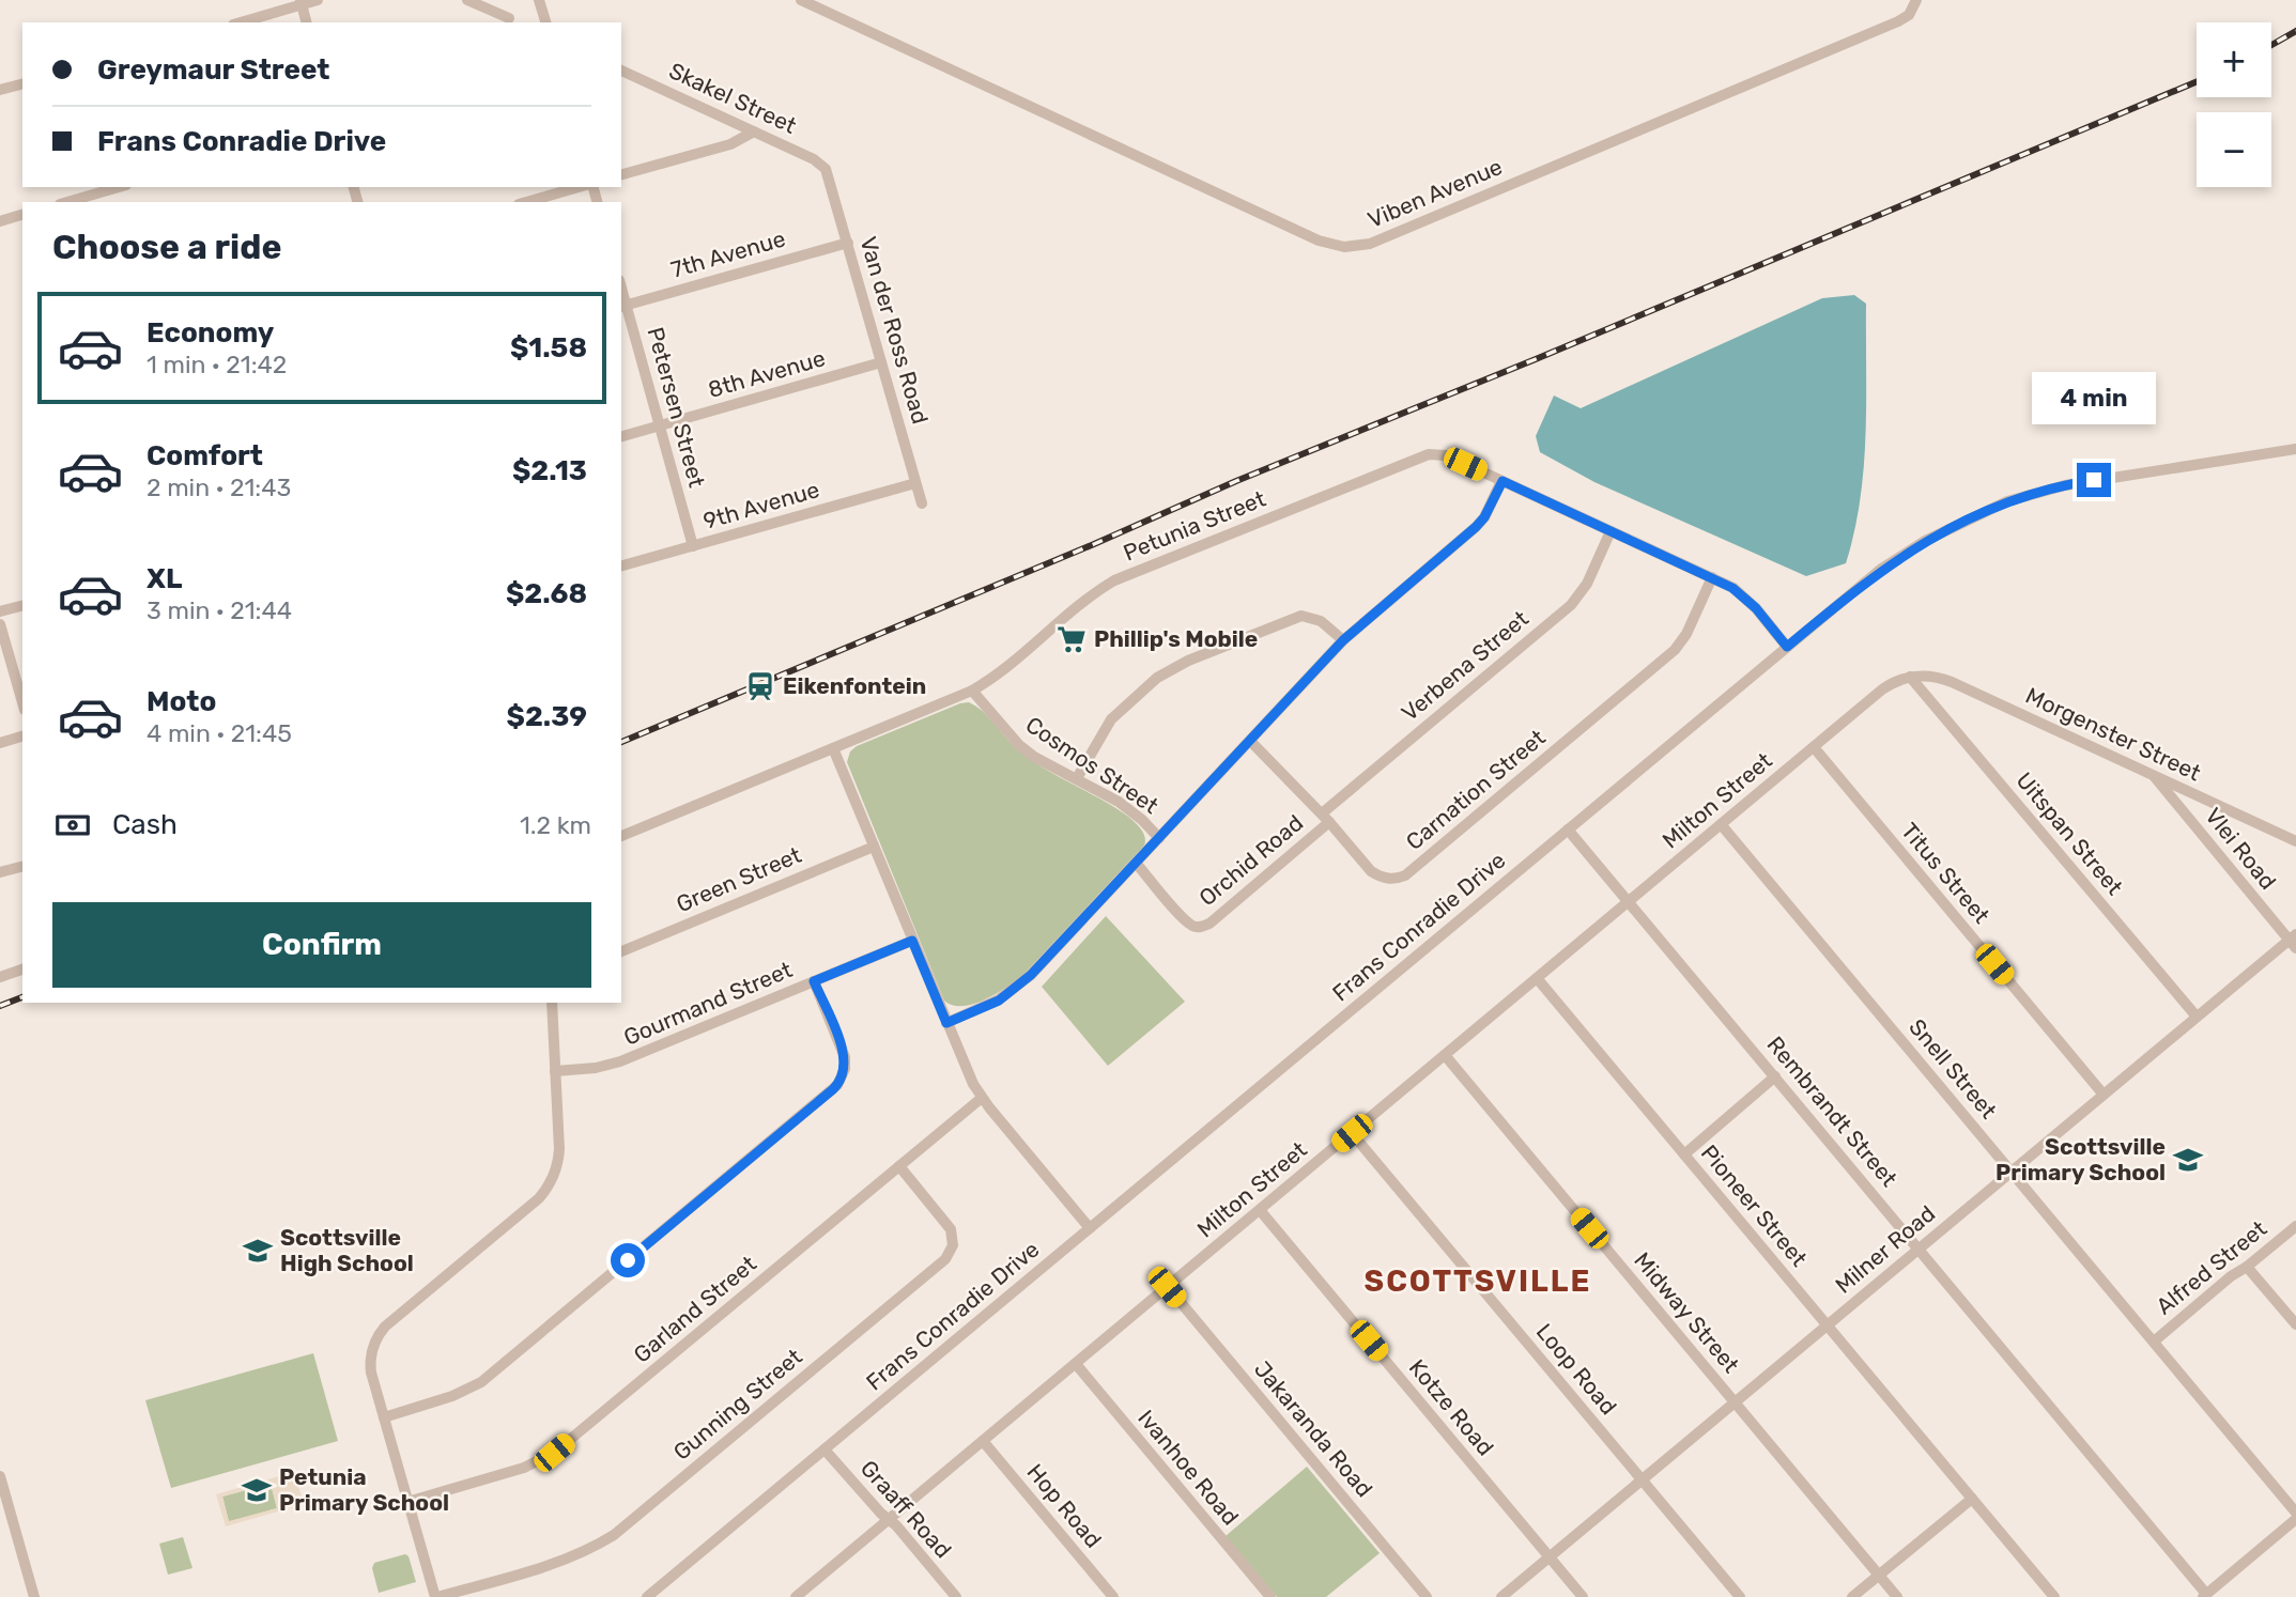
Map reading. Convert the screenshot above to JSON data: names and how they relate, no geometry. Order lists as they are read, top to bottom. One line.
{"streets":{"street":["Skakel Street","Viben Avenue","7th Avenue","Van der Ross Road","8th Avenue","Petersen Street","9th Avenue","Petunia Street","Verbena Street","Morgenster Street","Cosmos Street","Carnation Street","Milton Street","Uitspan Street","Vlei Road","Orchid Road","Titus Street","Green Street","Frans Conradie Drive","Gourmand Street","Snell Street","Rembrandt Street","Pioneer Street","Milner Road","Alfred Street","Garland Street","Midway Street","Loop Road","Gunning Street","Kotze Road","Jakaranda Road","Ivanhoe Road","Hop Road","Graaff Road"]},"crossings":[["Skakel Street","Van der Ross Road"],["7th Avenue","Van der Ross Road"],["7th Avenue","Petersen Street"],["Van der Ross Road","8th Avenue"],["Van der Ross Road","9th Avenue"],["8th Avenue","Petersen Street"],["Petersen Street","9th Avenue"],["Petunia Street","Verbena Street"],["Petunia Street","Cosmos Street"],["Petunia Street","Carnation Street"],["Petunia Street","Frans Conradie Drive"],["Verbena Street","Carnation Street"],["Verbena Street","Orchid Road"],["Morgenster Street","Milton Street"],["Morgenster Street","Uitspan Street"],["Morgenster Street","Vlei Road"],["Carnation Street","Orchid Road"],["Milton Street","Uitspan Street"],["Milton Street","Titus Street"],["Milton Street","Snell Street"],["Milton Street","Rembrandt Street"],["Milton Street","Pioneer Street"],["Milton Street","Midway Street"],["Milton Street","Loop Road"],["Milton Street","Kotze Road"],["Milton Street","Jakaranda Road"],["Milton Street","Ivanhoe Road"],["Milton Street","Hop Road"],["Milton Street","Graaff Road"],["Uitspan Street","Milner Road"],["Vlei Road","Milner Road"],["Titus Street","Milner Road"],["Frans Conradie Drive","Rembrandt Street"],["Frans Conradie Drive","Graaff Road"],["Snell Street","Milner Road"],["Snell Street","Alfred Street"],["Rembrandt Street","Milner Road"],["Pioneer Street","Milner Road"],["Milner Road","Midway Street"],["Milner Road","Loop Road"],["Milner Road","Kotze Road"],["Garland Street","Gunning Street"]],"districts":["SCOTTSVILLE"],"places":{"supermarket":["Phillip's Mobile"],"station":["Eikenfontein"],"school or university":["Scottsville Primary School","Scottsville High School","Petunia Primary School"]},"page":{"map_buttons":["+","−"],"banner":["Greymaur Street","Frans Conradie Drive"],"heading":"Choose a ride","list":[{"name":"Economy","note":"1 min · 21:42","value":"$1.58"},{"name":"Comfort","note":"2 min · 21:43","value":"$2.13"},{"name":"XL","note":"3 min · 21:44","value":"$2.68"},{"name":"Moto","note":"4 min · 21:45","value":"$2.39"}],"bubble":"4 min","pay":["Cash","1.2 km"],"buttons":"Confirm"}}
